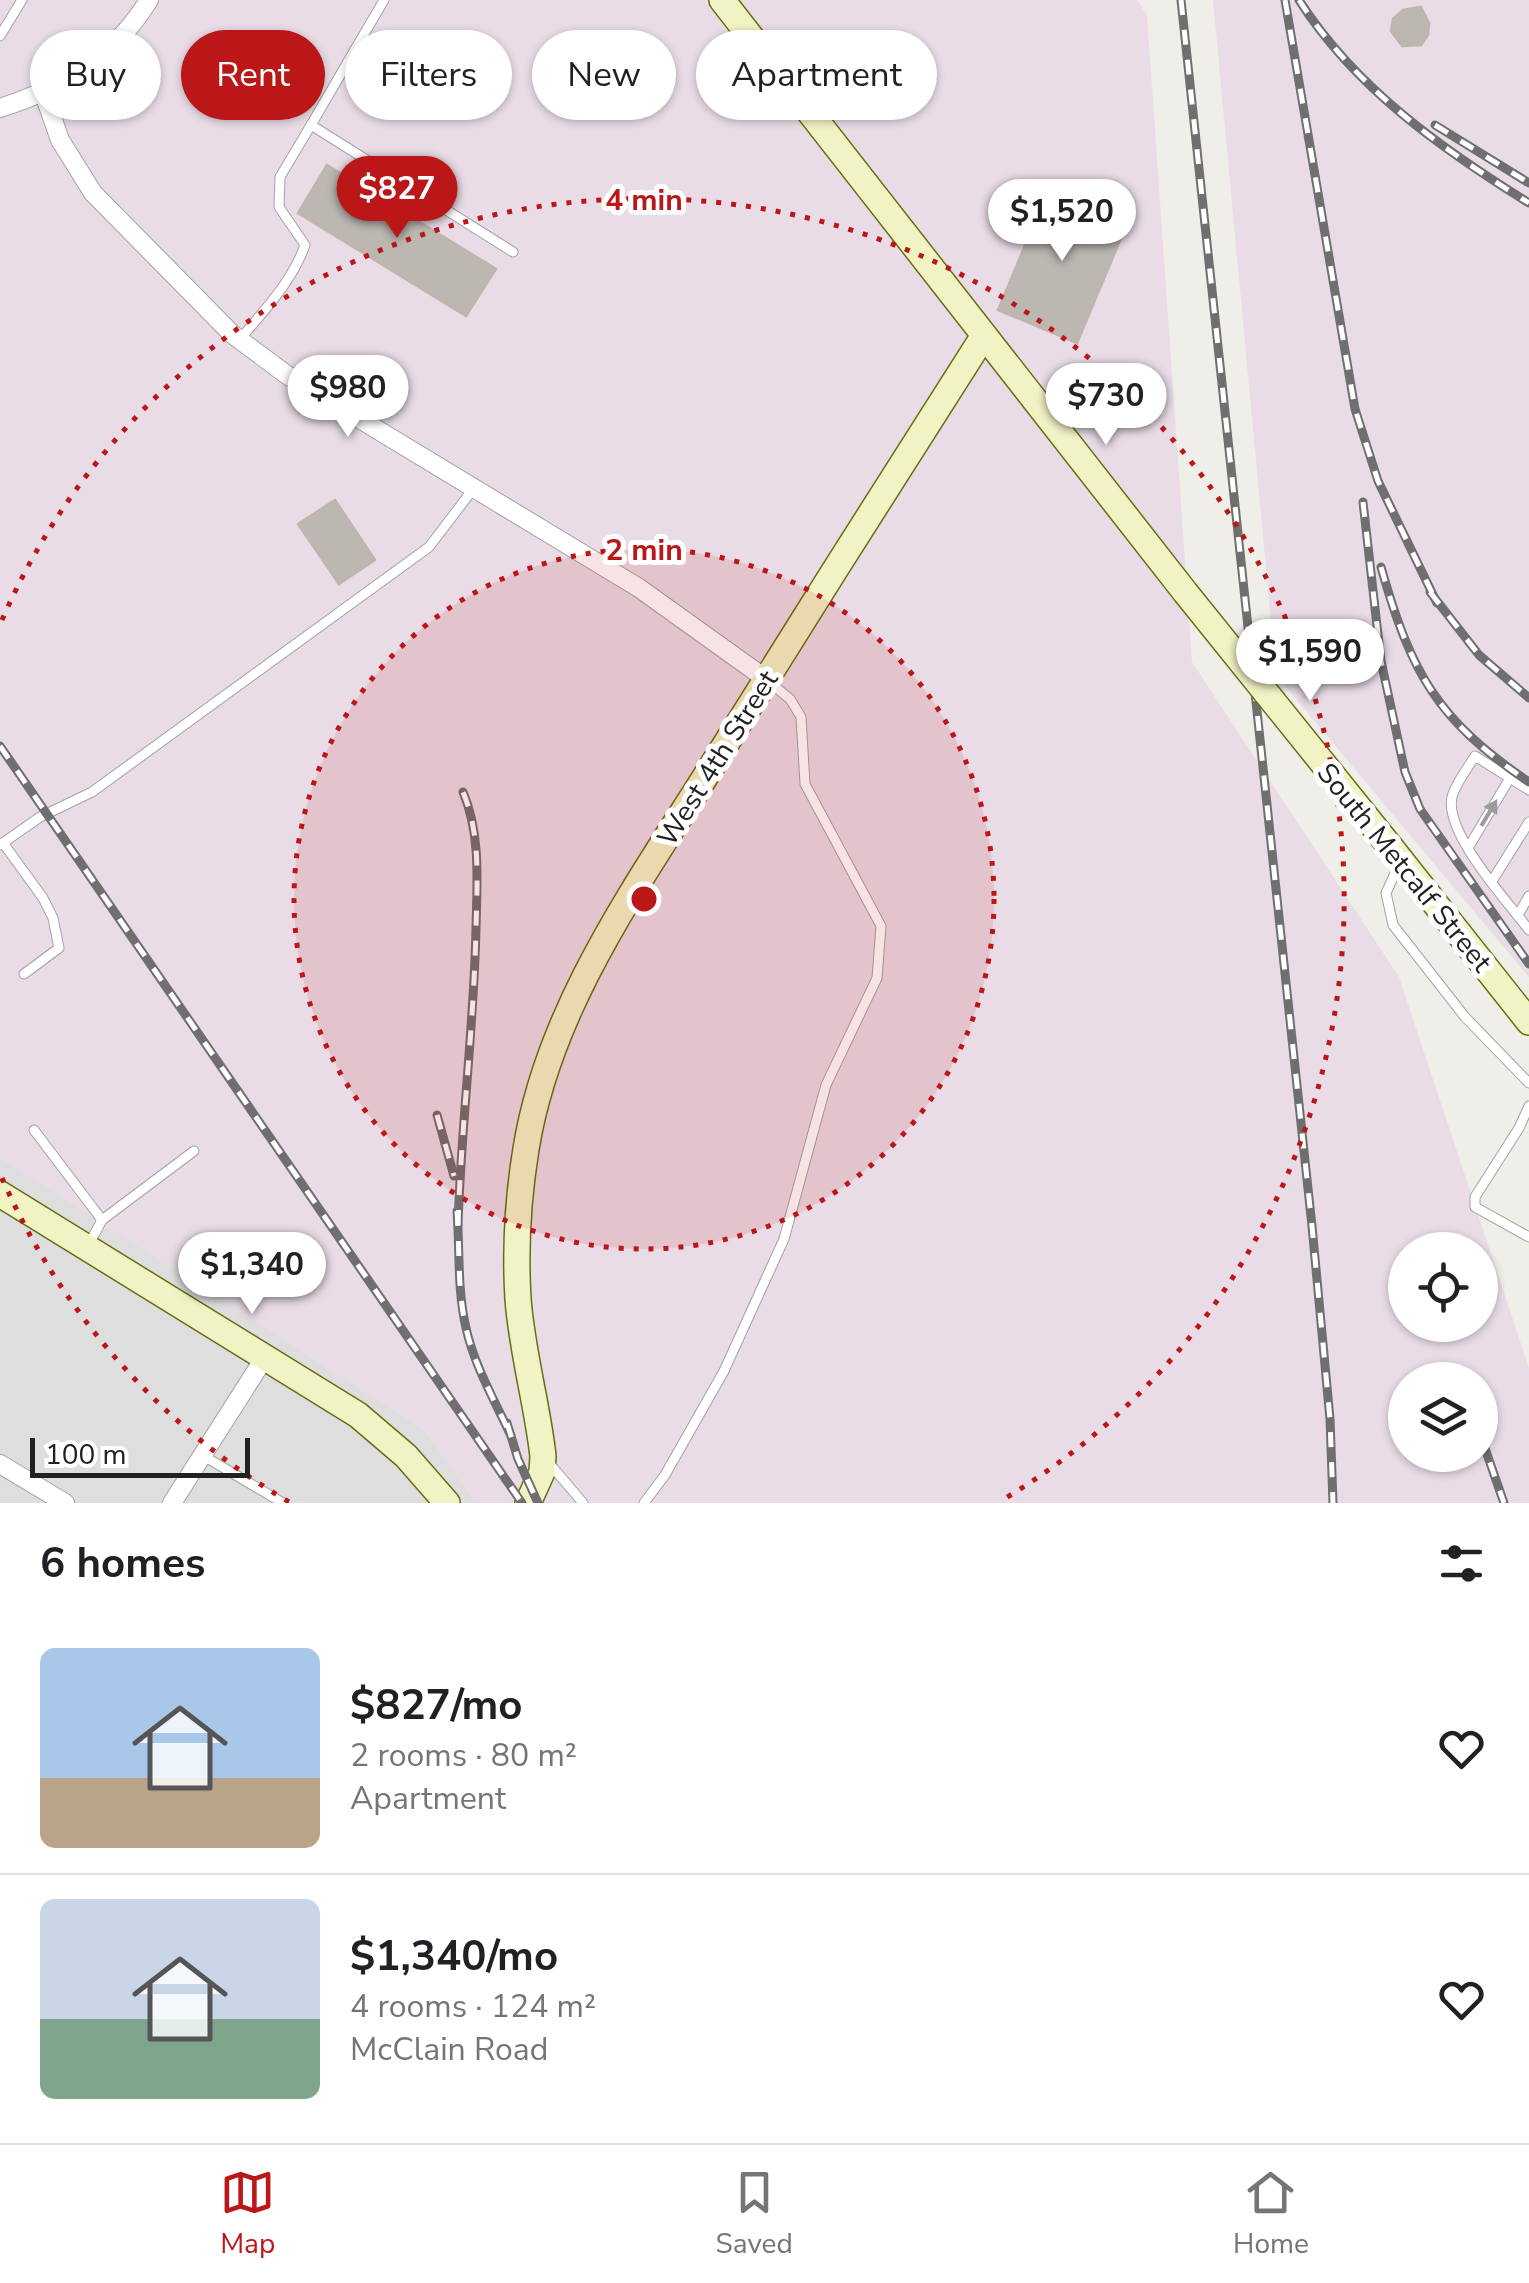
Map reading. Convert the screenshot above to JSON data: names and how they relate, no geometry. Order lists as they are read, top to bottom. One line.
{"streets":{"street":["West 4th Street","South Metcalf Street"]},"crossings":[["West 4th Street","South Metcalf Street"]],"scale_bar":"100 m","page":{"chip":["Buy","Rent","Filters","New","Apartment"],"price":["$827","$1,520","$980","$730","$1,590","$1,340"],"scale":"100 m","heading":"6 homes","list":[{"name":"$827/mo","note":"2 rooms · 80 m² · Apartment"},{"name":"$1,340/mo","note":"4 rooms · 124 m² · McClain Road"}],"tabs":["Map","Saved","Home"]},"rings":["4 min","2 min"]}
